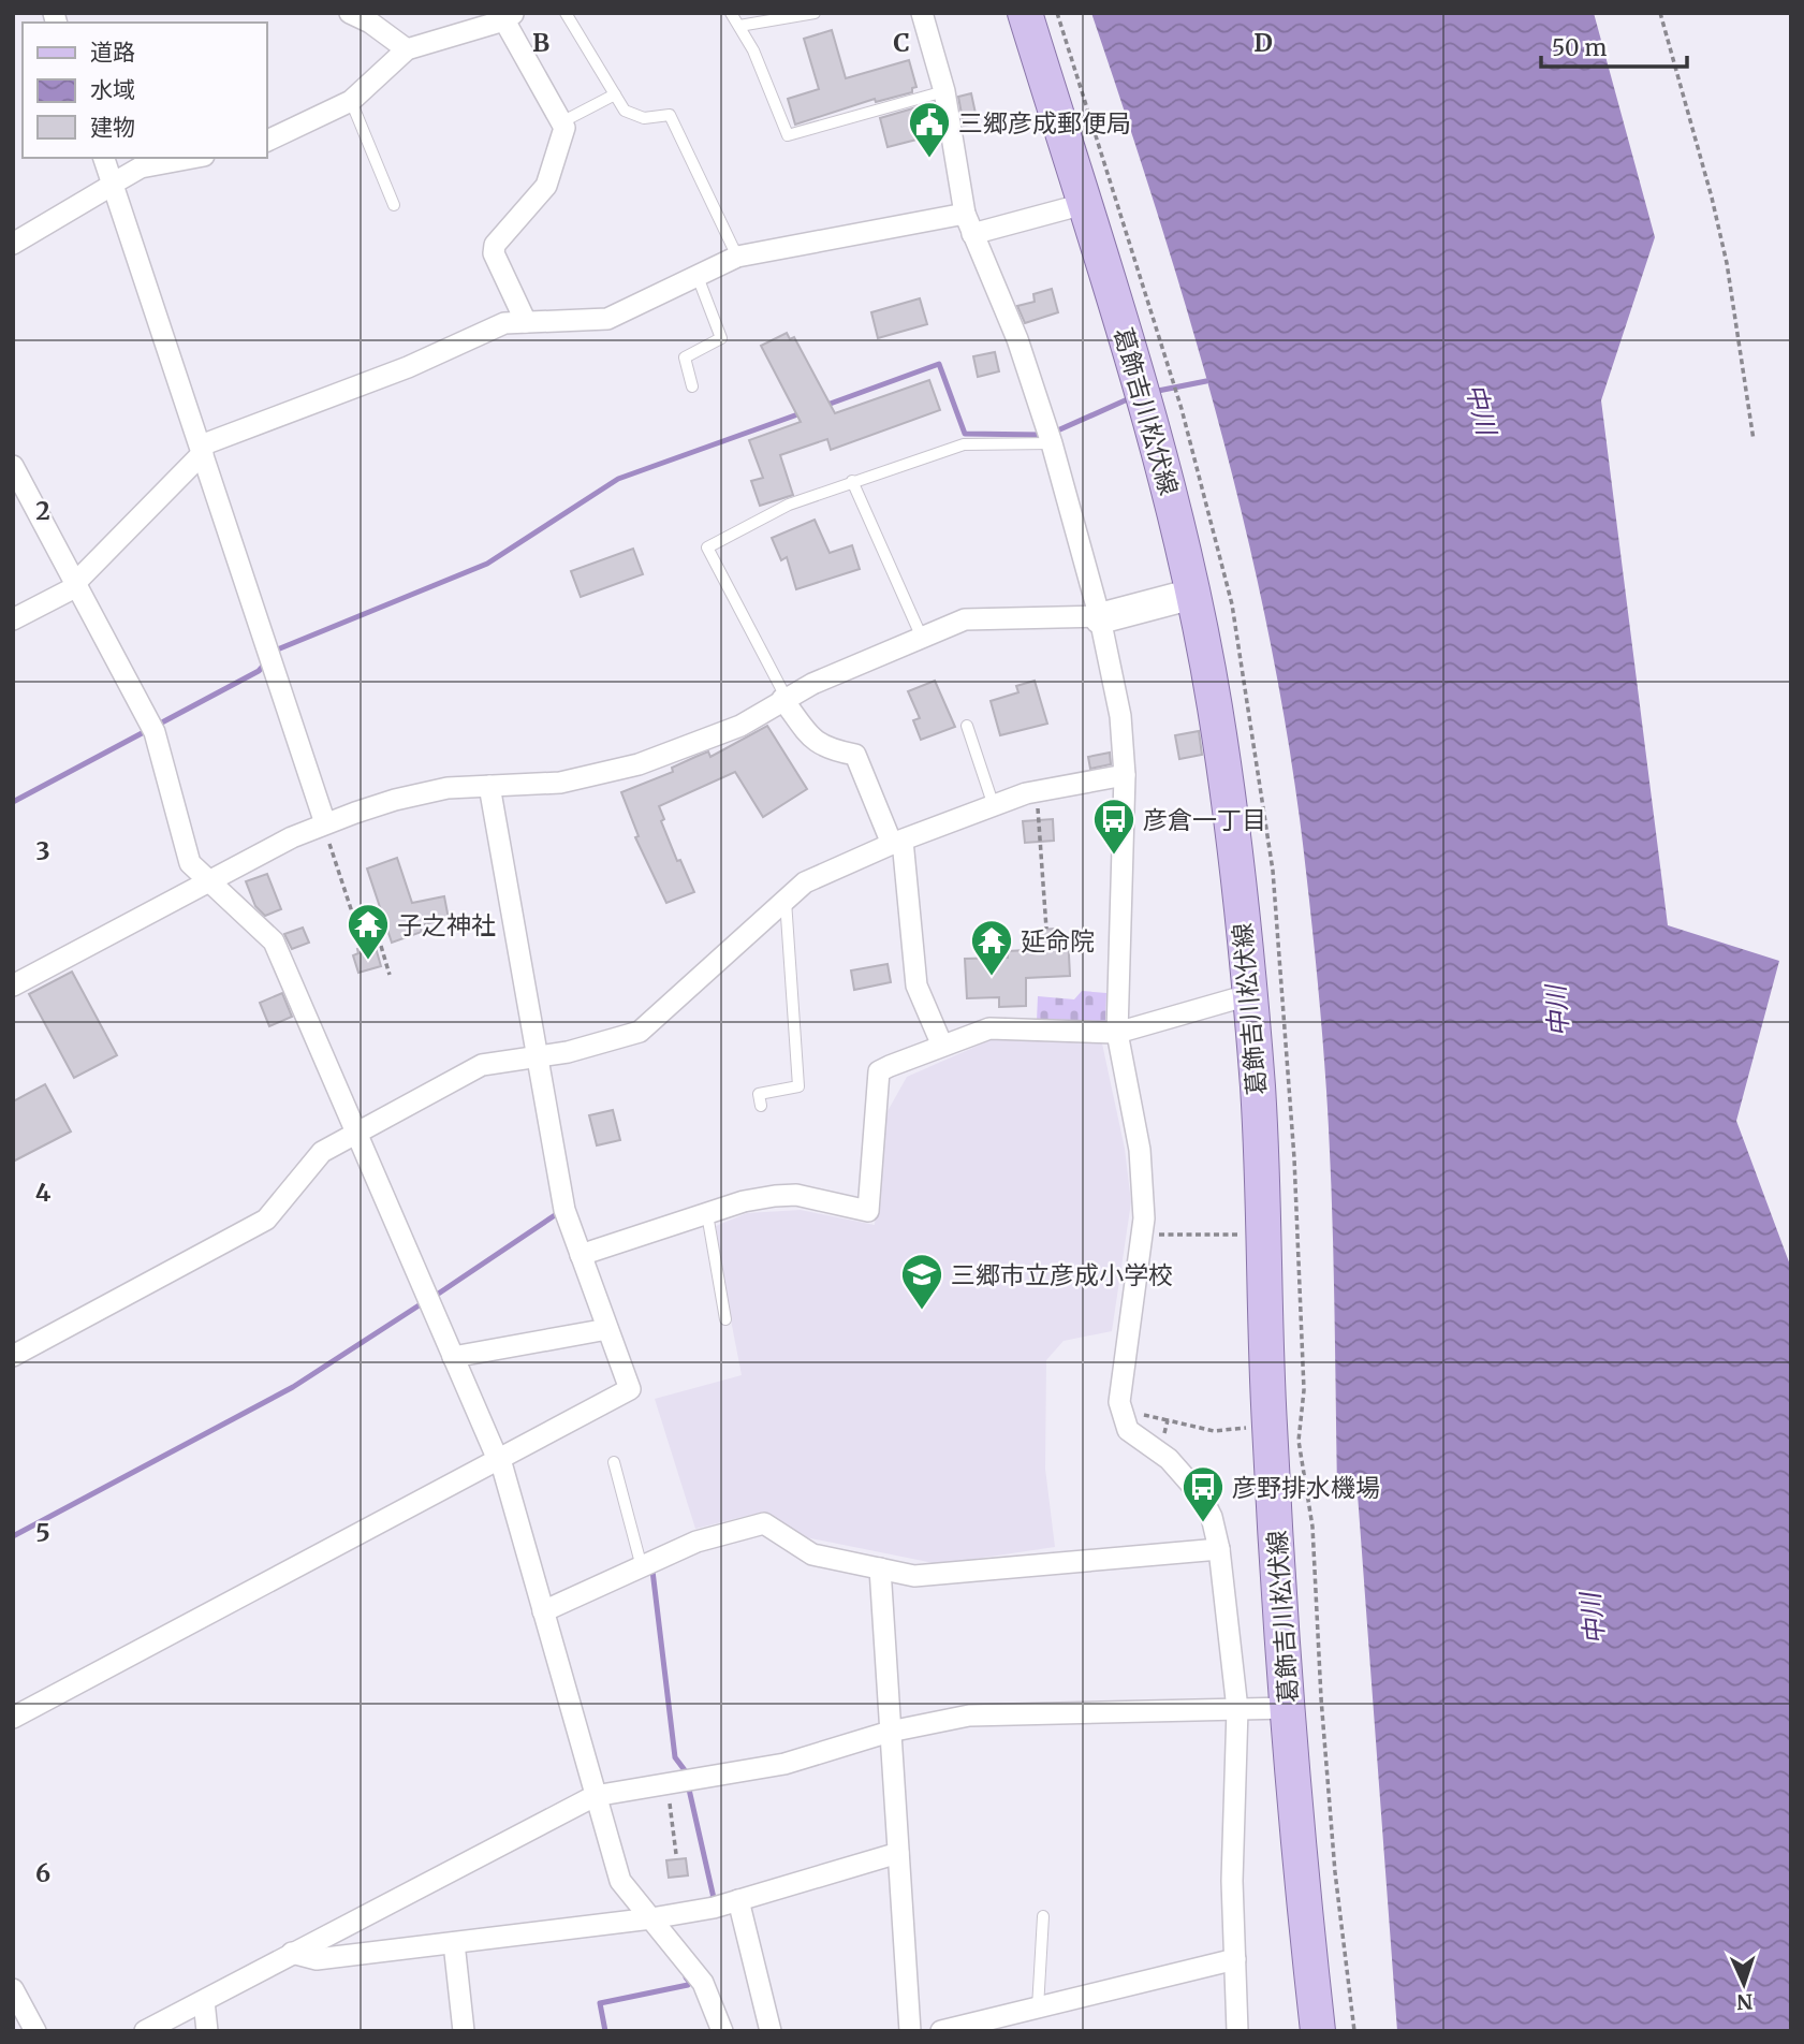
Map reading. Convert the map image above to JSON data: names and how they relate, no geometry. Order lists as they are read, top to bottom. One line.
{"streets":{"main road":["葛飾吉川松伏線"]},"water":["中川"],"places":{"public building":["三郷彦成郵便局"],"bus stop":["彦倉一丁目","彦野排水機場"],"temple":["子之神社","延命院"],"school or university":["三郷市立彦成小学校"]},"legend":["道路","水域","建物"],"scale_bar":"50 m","north":"bottom","grid":{"columns":["B","C","D"],"rows":["2","3","4","5","6"]}}
